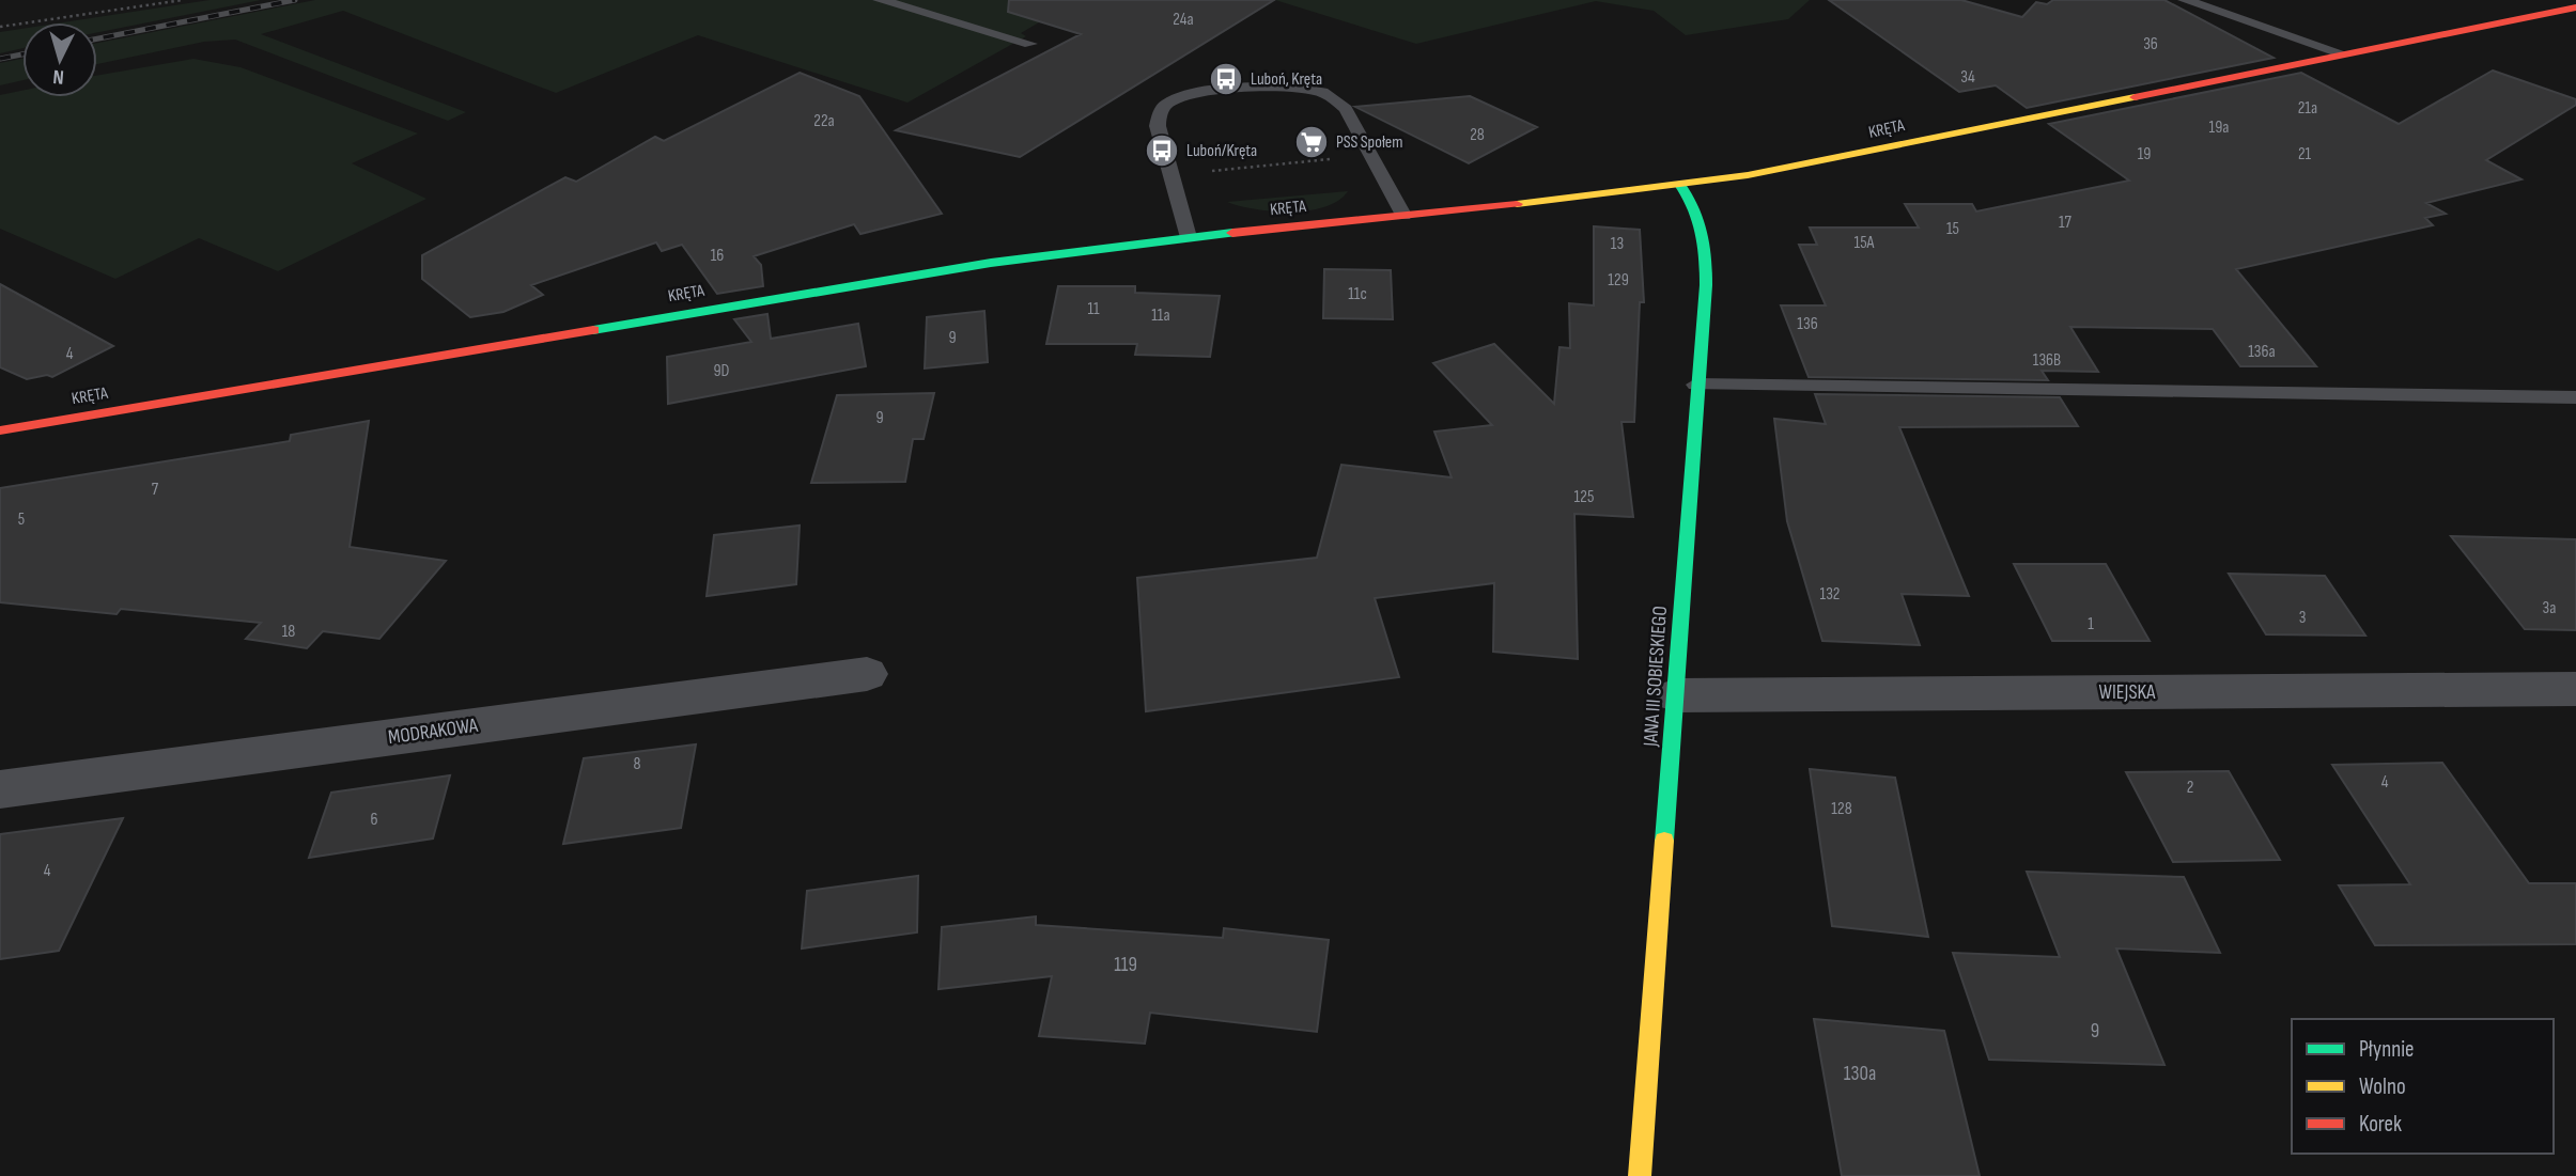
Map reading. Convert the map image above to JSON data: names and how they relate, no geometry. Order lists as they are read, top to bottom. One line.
{"streets":{"street":["KRĘTA","JANA III SOBIESKIEGO","WIEJSKA","MODRAKOWA"]},"crossings":[["KRĘTA","JANA III SOBIESKIEGO"],["JANA III SOBIESKIEGO","WIEJSKA"]],"places":{"bus stop":["Luboń, Kręta","Luboń/Kręta"],"supermarket":["PSS Społem"]},"house_numbers":["24a","36","34","21a","22a","19a","28","19","21","17","15","15A","13","16","129","11c","11","11a","136","9","136a","4","136B","9D","9","7","125","5","132","3a","3","1","18","8","4","2","128","6","4","119","9","130a"],"legend":["Płynnie","Wolno","Korek"],"north":"bottom"}
